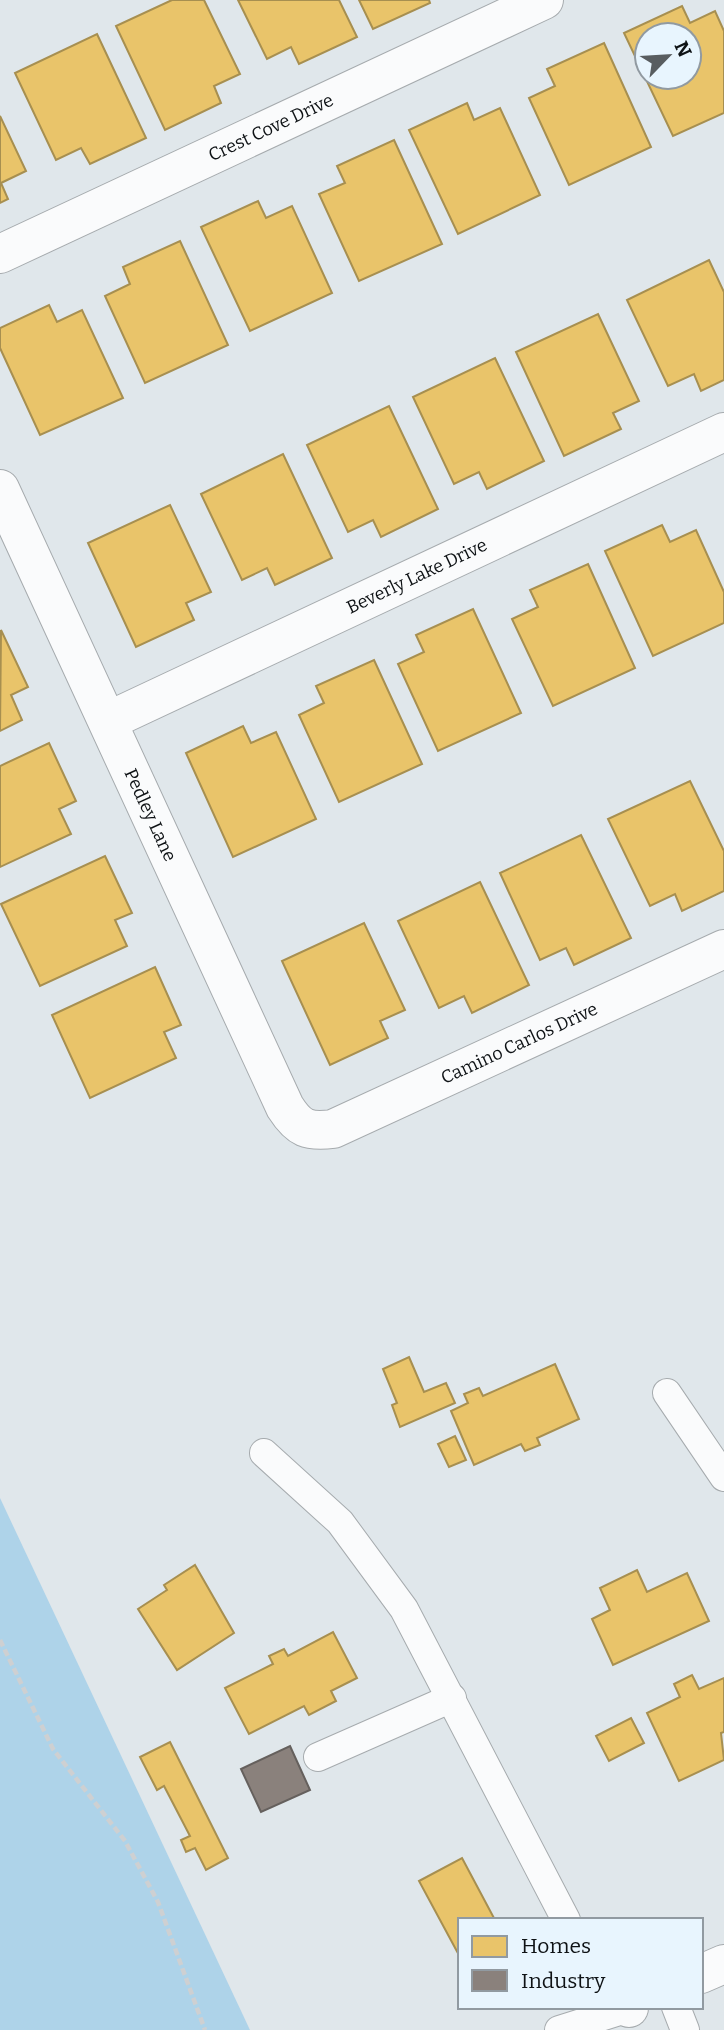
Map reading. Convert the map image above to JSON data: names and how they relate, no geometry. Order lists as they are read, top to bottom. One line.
{"streets":{"street":["Crest Cove Drive","Beverly Lake Drive","Pedley Lane","Camino Carlos Drive"]},"crossings":[["Beverly Lake Drive","Pedley Lane"],["Pedley Lane","Camino Carlos Drive"]],"legend":["Homes","Industry"],"north":"top right"}
